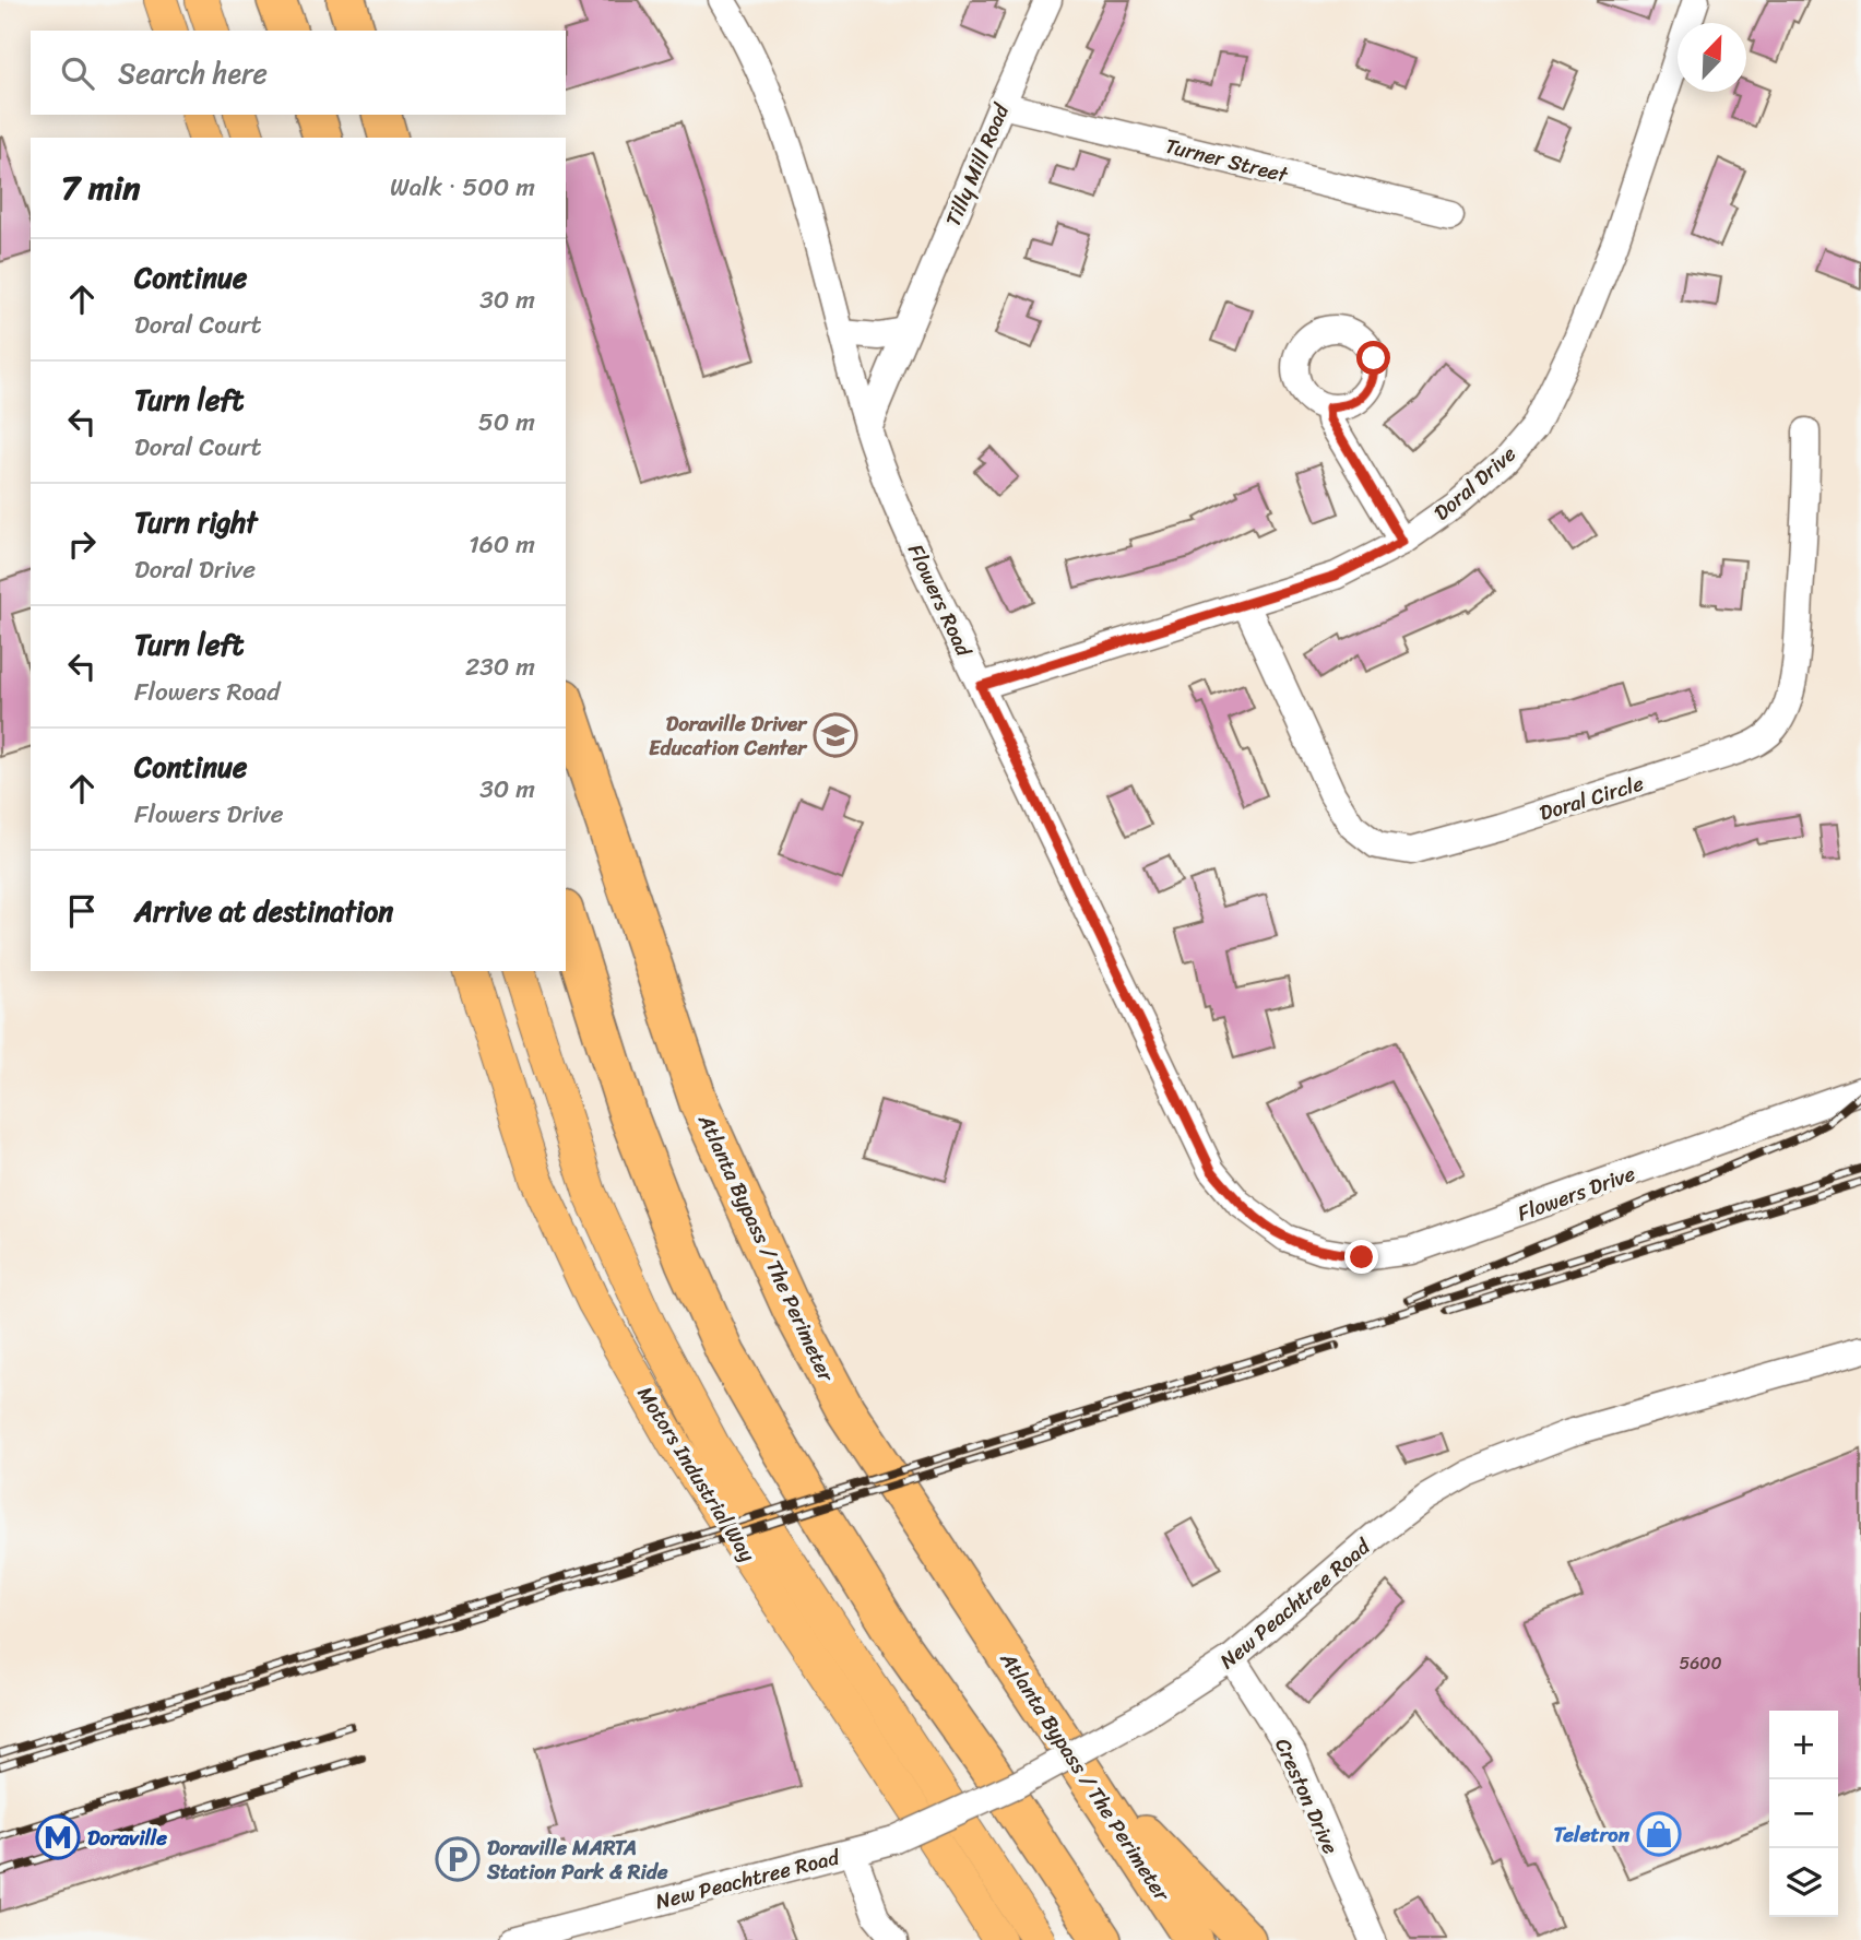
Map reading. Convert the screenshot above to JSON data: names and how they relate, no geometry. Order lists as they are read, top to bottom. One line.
{"streets":{"highway":["Atlanta Bypass / The Perimeter"],"main road":["Motors Industrial Way"],"street":["Turner Street","Tilly Mill Road","Doral Drive","Flowers Road","Doral Circle","Flowers Drive","New Peachtree Road","Creston Drive"]},"crossings":[["Turner Street","Tilly Mill Road"],["Tilly Mill Road","Flowers Road"],["Doral Drive","Flowers Road"],["Doral Drive","Doral Circle"],["Flowers Road","Flowers Drive"],["New Peachtree Road","Creston Drive"]],"places":{"school or university":["Doraville Driver Education Center"],"shop":["Teletron"],"metro station":["Doraville"],"parking":["Doraville MARTA Station Park & Ride"]},"house_numbers":["5600"],"north":"top right","page":{"search":"Search here","heading":["7 min","Walk · 500 m"],"list":[["Continue","Doral Court","30 m"],["Turn left","Doral Court","50 m"],["Turn right","Doral Drive","160 m"],["Turn left","Flowers Road","230 m"],["Continue","Flowers Drive","30 m"],"Arrive at destination"],"map_buttons":["+","−"]}}
